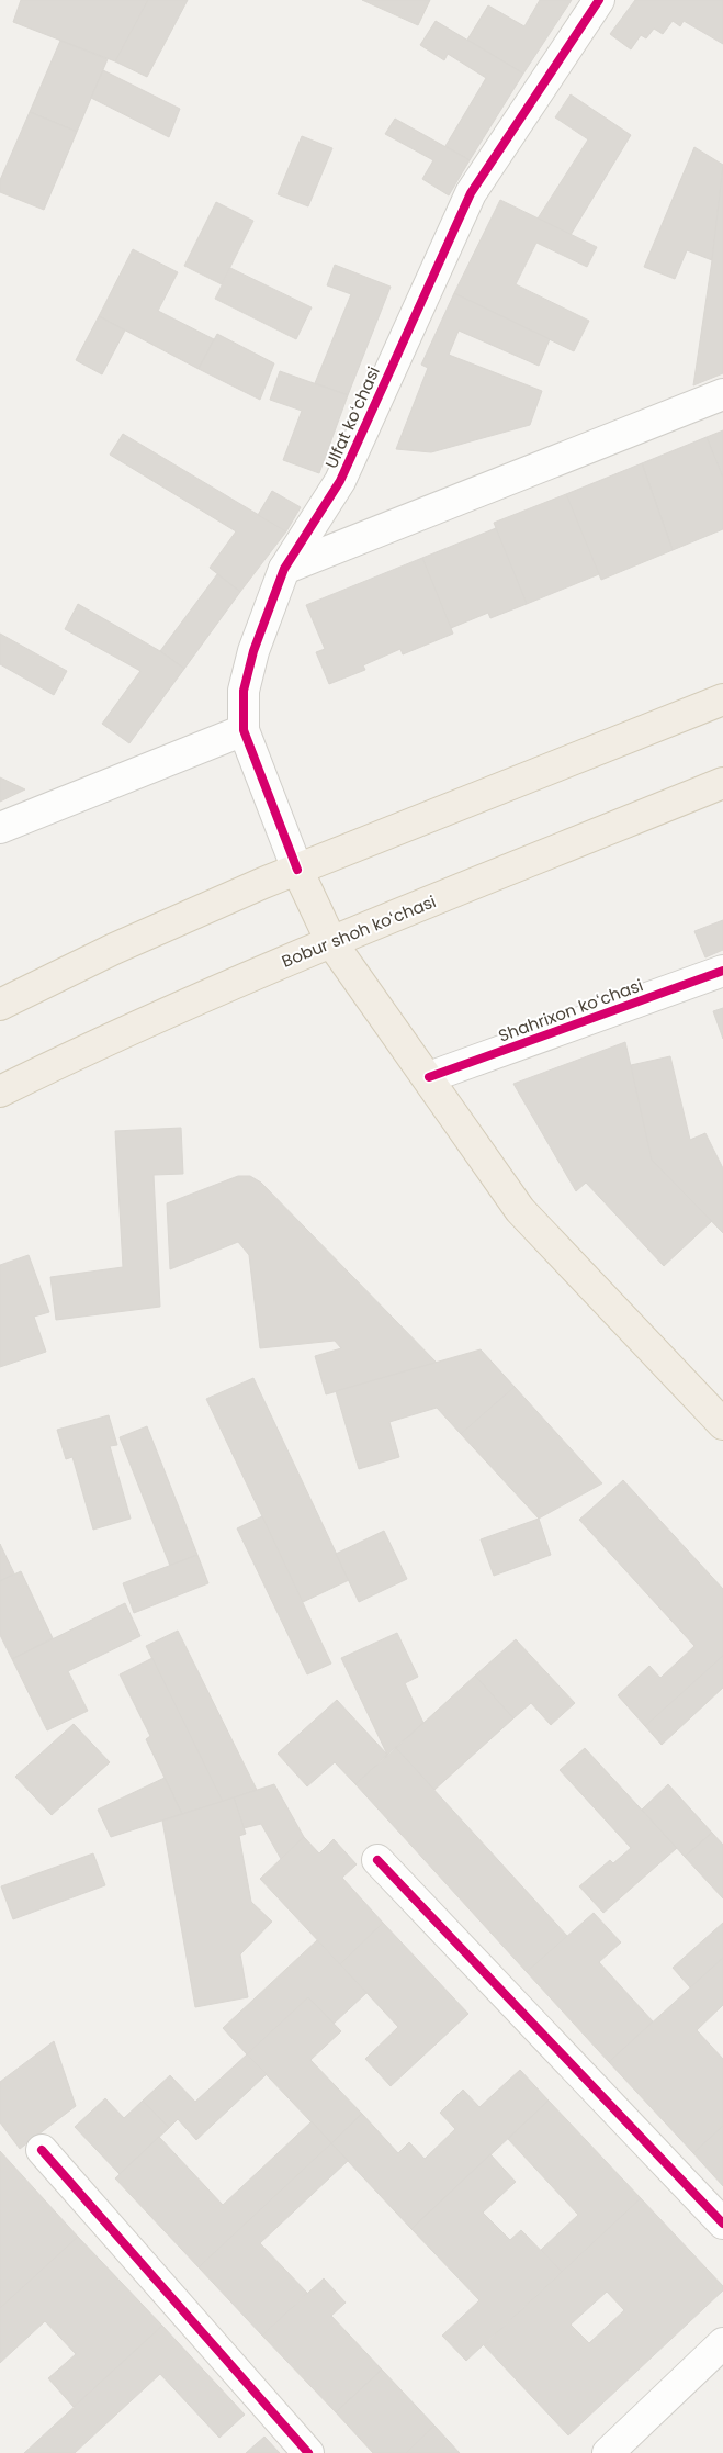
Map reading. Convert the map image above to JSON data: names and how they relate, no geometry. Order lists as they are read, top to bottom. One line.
{"streets":{"main road":["Bobur shoh koʻchasi"],"street":["Ulfat koʻchasi","Shahrixon koʻchasi"]}}
